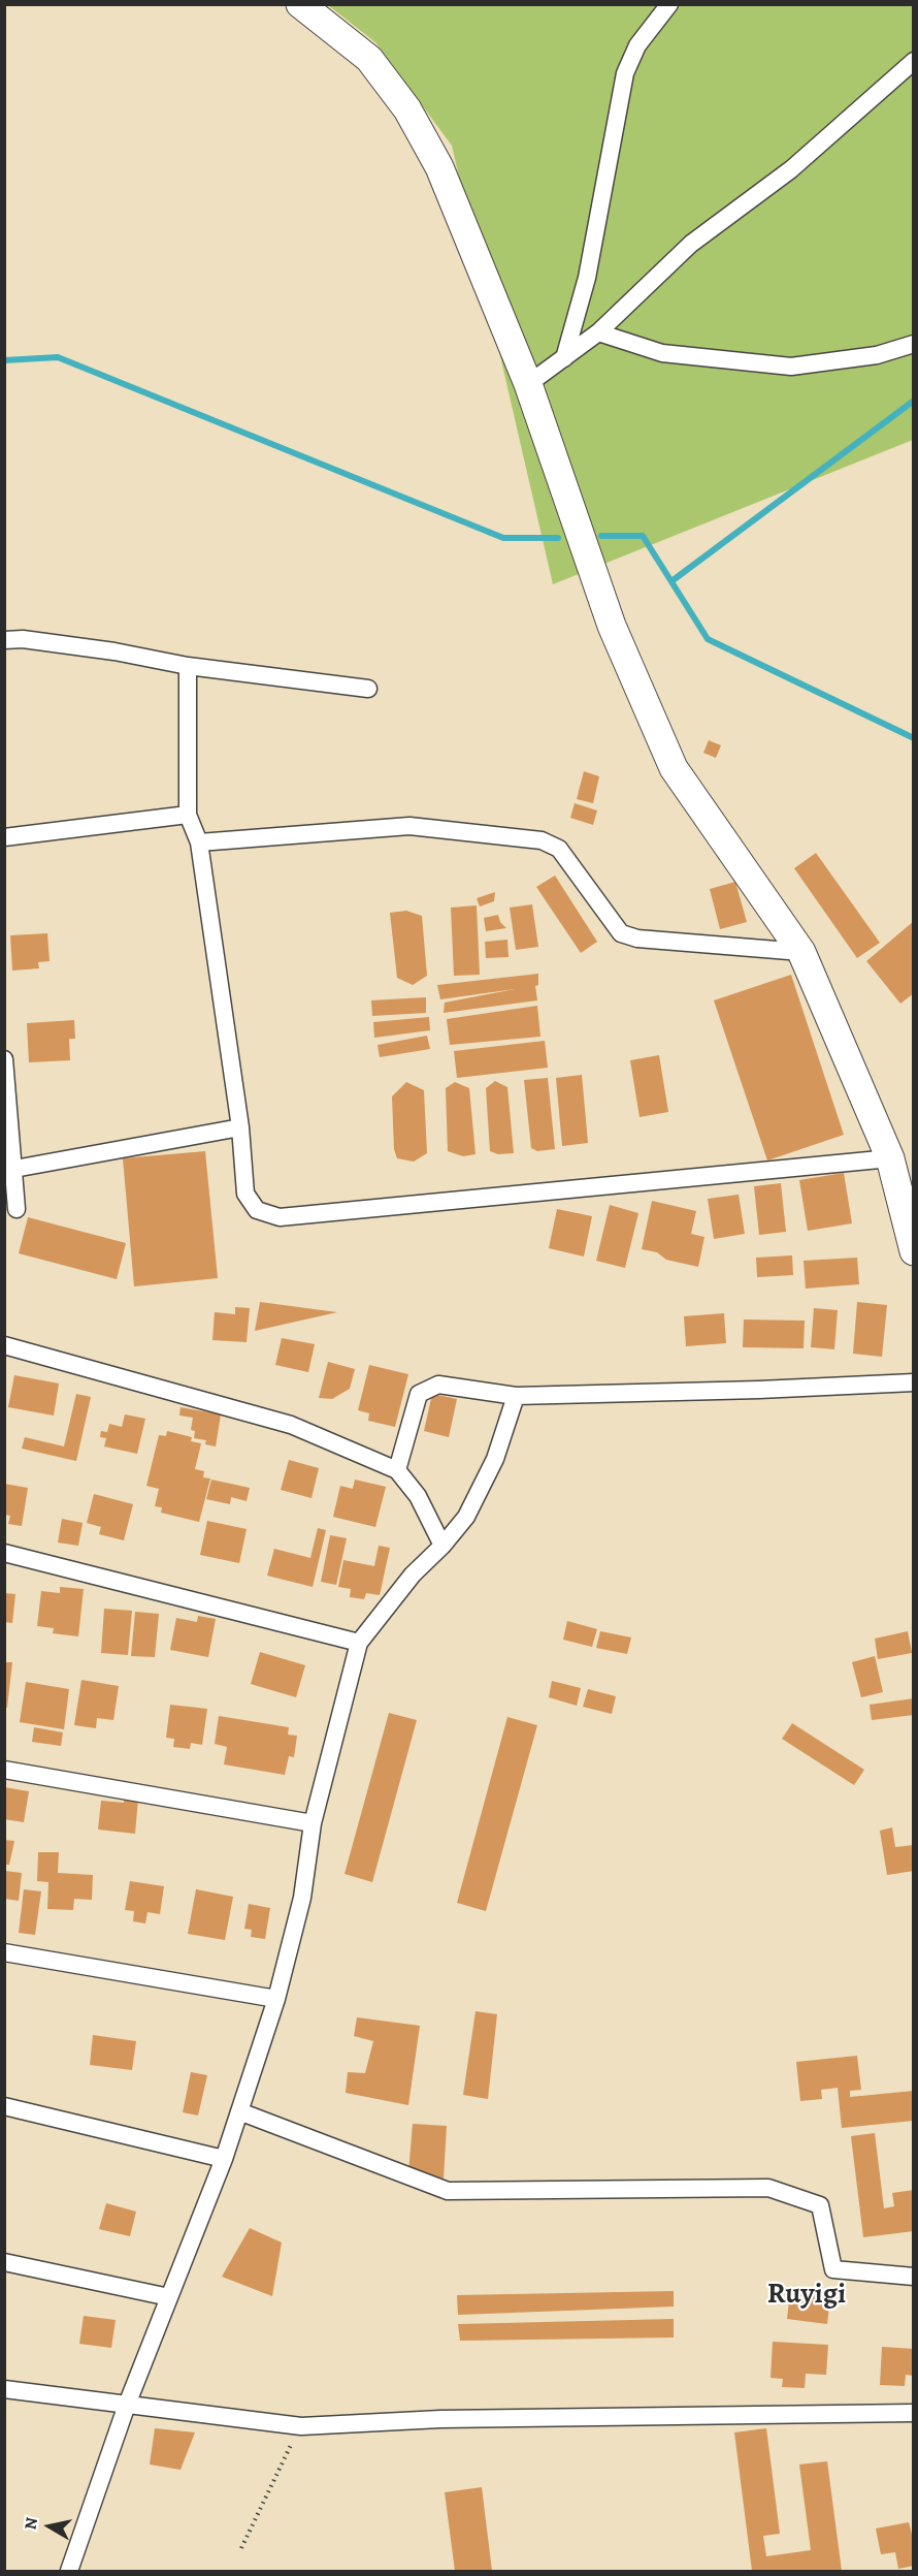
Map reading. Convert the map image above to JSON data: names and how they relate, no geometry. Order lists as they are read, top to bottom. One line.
{"districts":["Ruyigi"],"north":"left"}
